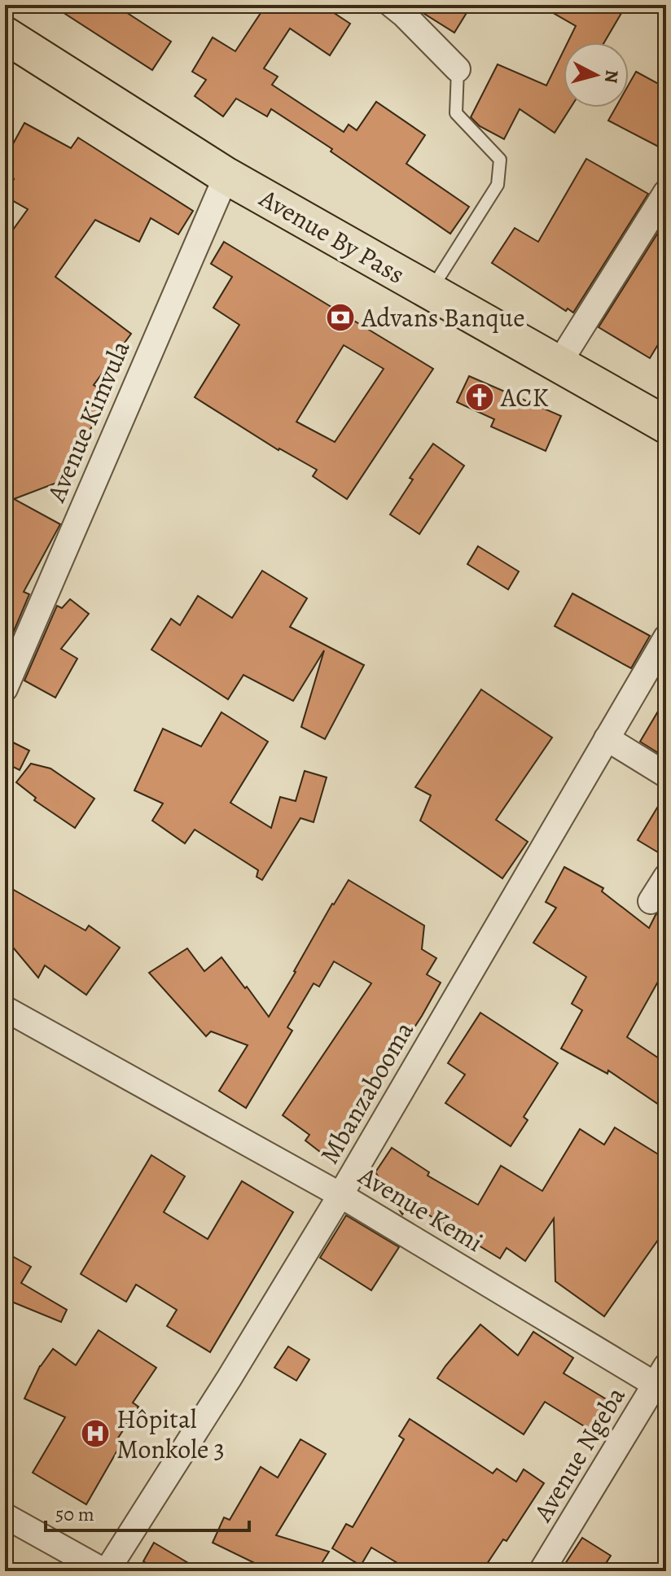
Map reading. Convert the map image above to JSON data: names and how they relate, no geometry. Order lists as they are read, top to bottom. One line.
{"streets":{"highway":["Avenue By Pass"],"street":["Avenue Kimvula","Mbanzabooma","Avenue Kemi","Avenue Ngeba"]},"crossings":[["Avenue By Pass","Avenue Kimvula"],["Mbanzabooma","Avenue Kemi"],["Avenue Kemi","Avenue Ngeba"]],"places":{"bank":["Advans Banque"],"church":["ACK"],"hospital":["Hôpital Monkole 3"]},"scale_bar":"50 m","north":"right"}
